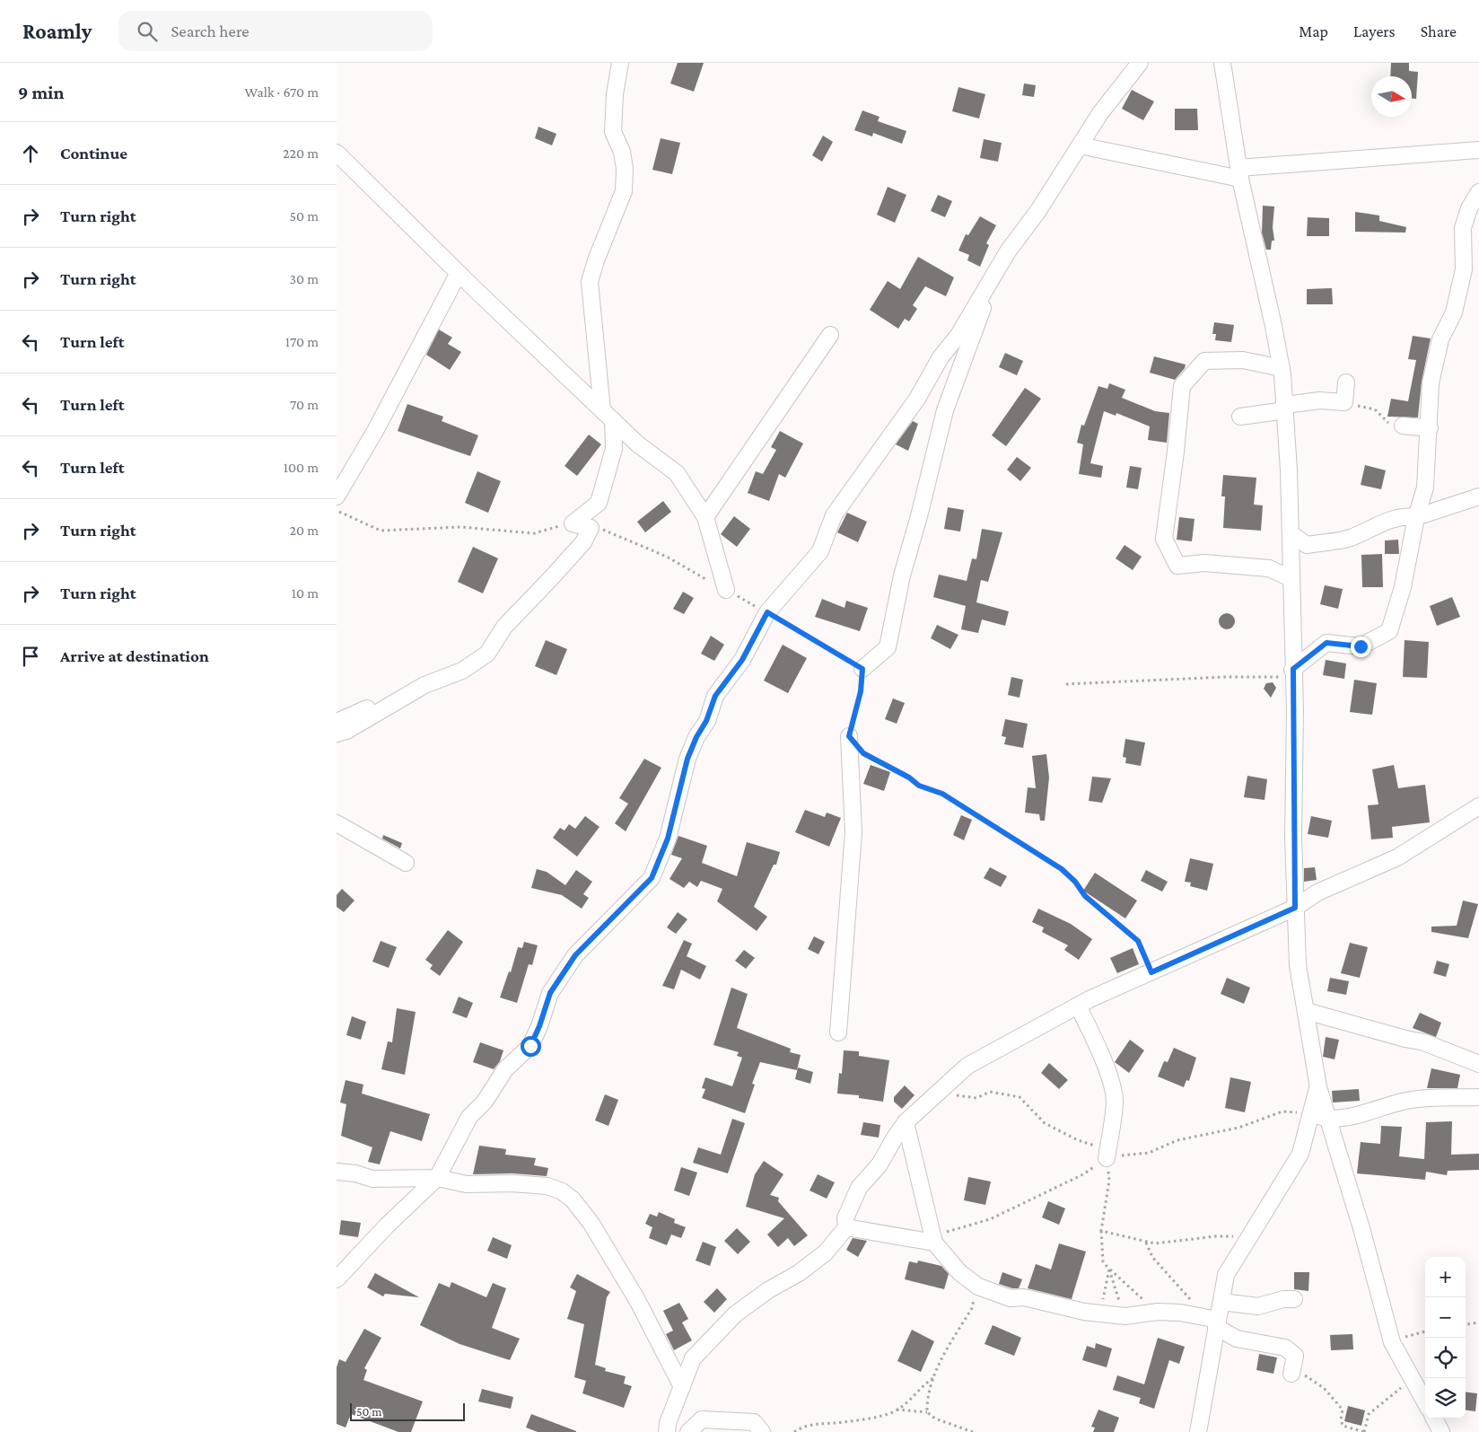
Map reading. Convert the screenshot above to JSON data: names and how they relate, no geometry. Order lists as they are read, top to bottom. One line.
{"scale_bar":"50 m","north":"right","page":{"header":"Roamly","search":"Search here","nav":["Map","Layers","Share"],"heading":["9 min","Walk · 670 m"],"list":[["Continue","220 m"],["Turn right","50 m"],["Turn right","30 m"],["Turn left","170 m"],["Turn left","70 m"],["Turn left","100 m"],["Turn right","20 m"],["Turn right","10 m"],"Arrive at destination"],"map_buttons":["+","−"],"scale":"50 m"}}
